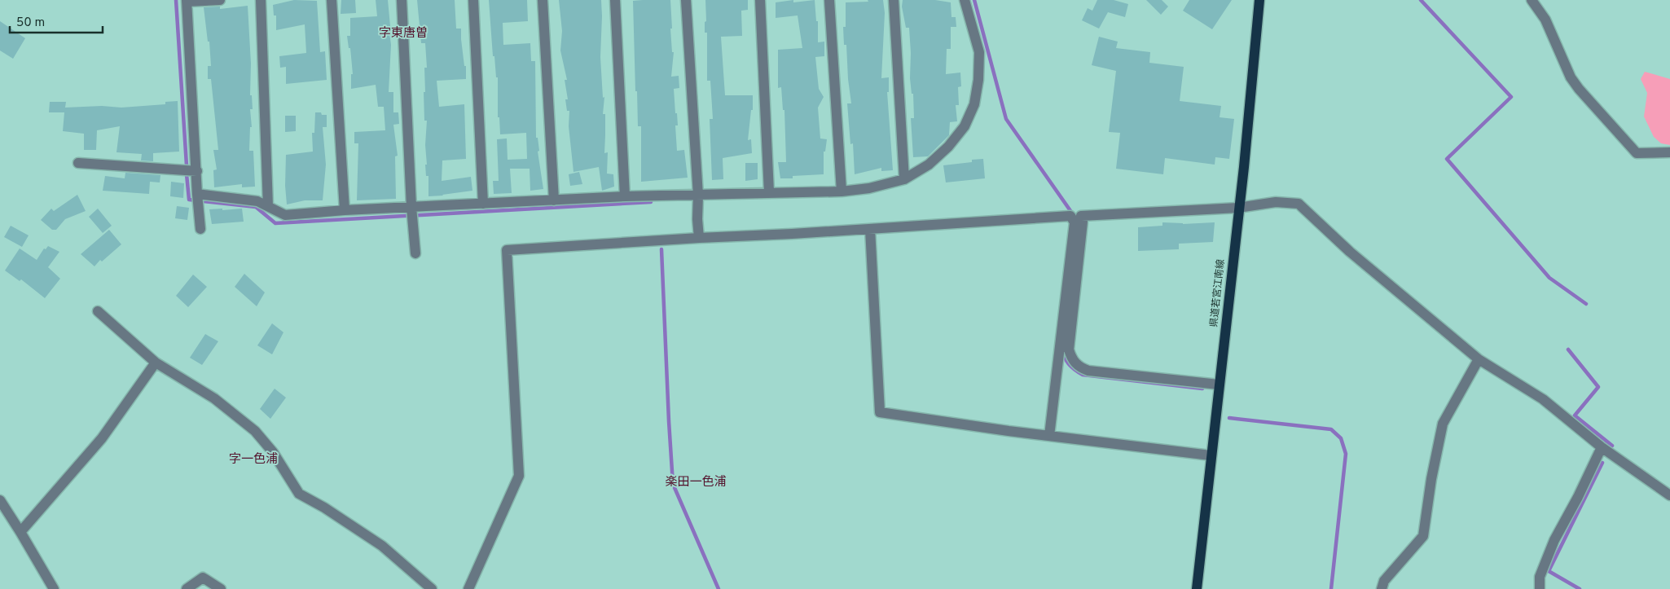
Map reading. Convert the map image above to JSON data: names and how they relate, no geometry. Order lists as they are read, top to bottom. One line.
{"streets":{"main road":["県道若宮江南線"]},"districts":["字東唐曽","字一色浦","楽田一色浦"],"scale_bar":"50 m"}
